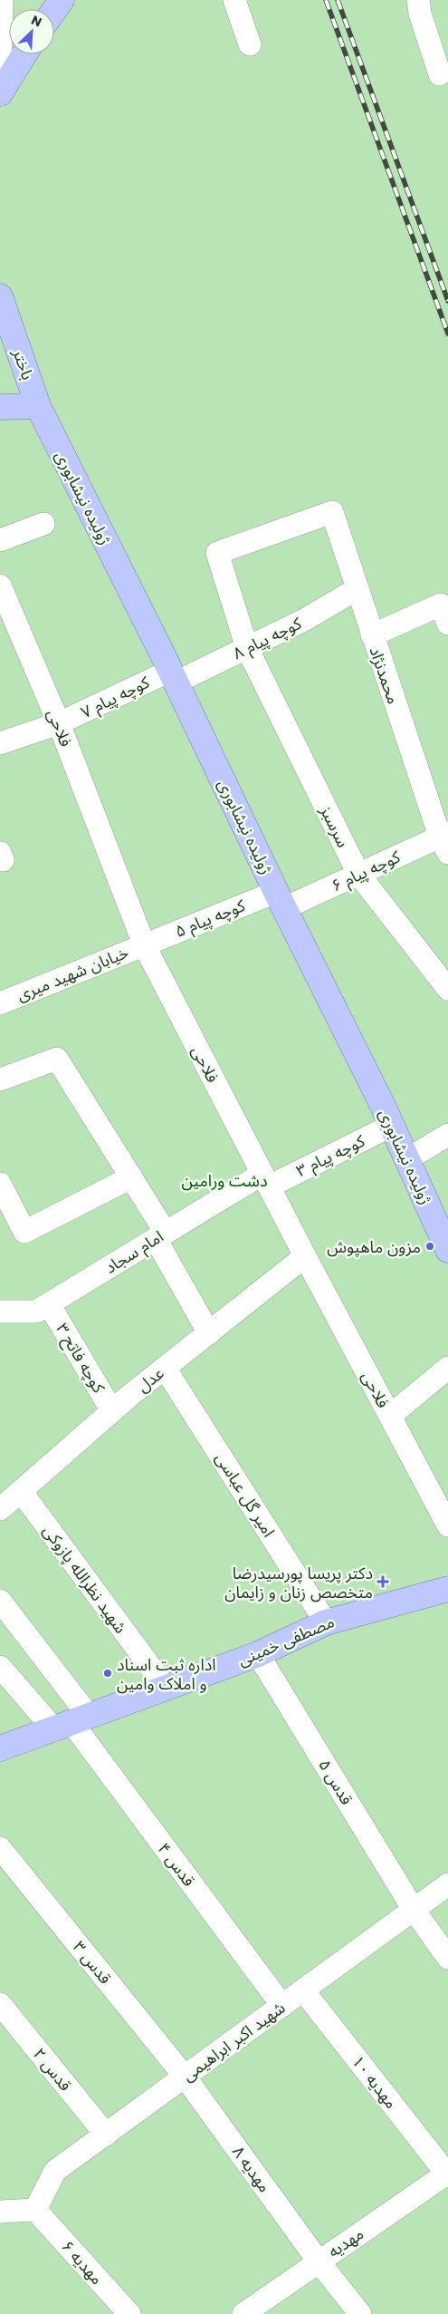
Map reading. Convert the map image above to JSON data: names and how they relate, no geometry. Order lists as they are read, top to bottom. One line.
{"streets":{"main road":["باختر","ژولیده نیشابوری","مصطفی خمینی"],"street":["کوچه پیام ۸","محمدنژاد","کوچه پیام ۷","فلاحی","سرسبز","کوچه پیام ۶","کوچه پیام ۵","خیابان شهید میری","کوچه پیام ۳","امام سجاد","کوچه فاتح ۳","عدل","امیر گل عباسی","شهید نظرالله پازوکی","قدس ۵","قدس ۴","قدس ۳","شهید اکبر ابراهیمی","قدس ۲","مهدیه ۱۰","مهدیه ۸","مهدیه","مهدیه ۶"]},"crossings":[["باختر","ژولیده نیشابوری"],["ژولیده نیشابوری","کوچه پیام ۸"],["ژولیده نیشابوری","کوچه پیام ۷"],["ژولیده نیشابوری","کوچه پیام ۶"],["ژولیده نیشابوری","کوچه پیام ۵"],["ژولیده نیشابوری","کوچه پیام ۳"],["کوچه پیام ۸","محمدنژاد"],["کوچه پیام ۸","کوچه پیام ۷"],["کوچه پیام ۸","سرسبز"],["محمدنژاد","سرسبز"],["محمدنژاد","کوچه پیام ۶"],["کوچه پیام ۷","فلاحی"],["فلاحی","کوچه پیام ۵"],["فلاحی","خیابان شهید میری"],["فلاحی","کوچه پیام ۳"],["فلاحی","امام سجاد"],["فلاحی","عدل"],["سرسبز","کوچه پیام ۶"],["کوچه پیام ۶","کوچه پیام ۵"],["کوچه پیام ۵","خیابان شهید میری"],["کوچه پیام ۳","امام سجاد"],["امام سجاد","کوچه فاتح ۳"],["کوچه فاتح ۳","عدل"],["عدل","امیر گل عباسی"],["عدل","شهید نظرالله پازوکی"],["امیر گل عباسی","مصطفی خمینی"],["شهید نظرالله پازوکی","مصطفی خمینی"],["مصطفی خمینی","قدس ۵"],["مصطفی خمینی","قدس ۴"],["قدس ۵","شهید اکبر ابراهیمی"],["قدس ۴","شهید اکبر ابراهیمی"],["قدس ۳","شهید اکبر ابراهیمی"],["قدس ۳","مهدیه ۸"],["شهید اکبر ابراهیمی","قدس ۲"],["شهید اکبر ابراهیمی","مهدیه ۱۰"],["شهید اکبر ابراهیمی","مهدیه ۸"],["شهید اکبر ابراهیمی","مهدیه ۶"],["مهدیه ۱۰","مهدیه"],["مهدیه ۸","مهدیه"]],"parks":["دشت ورامین"],"places":{"other":["مزون ماهپوش","اداره ثبت اسناد و املاک وامین"],"health":["دکتر پریسا پورسیدرضا متخصص زنان و زایمان"]},"north":"top right"}
